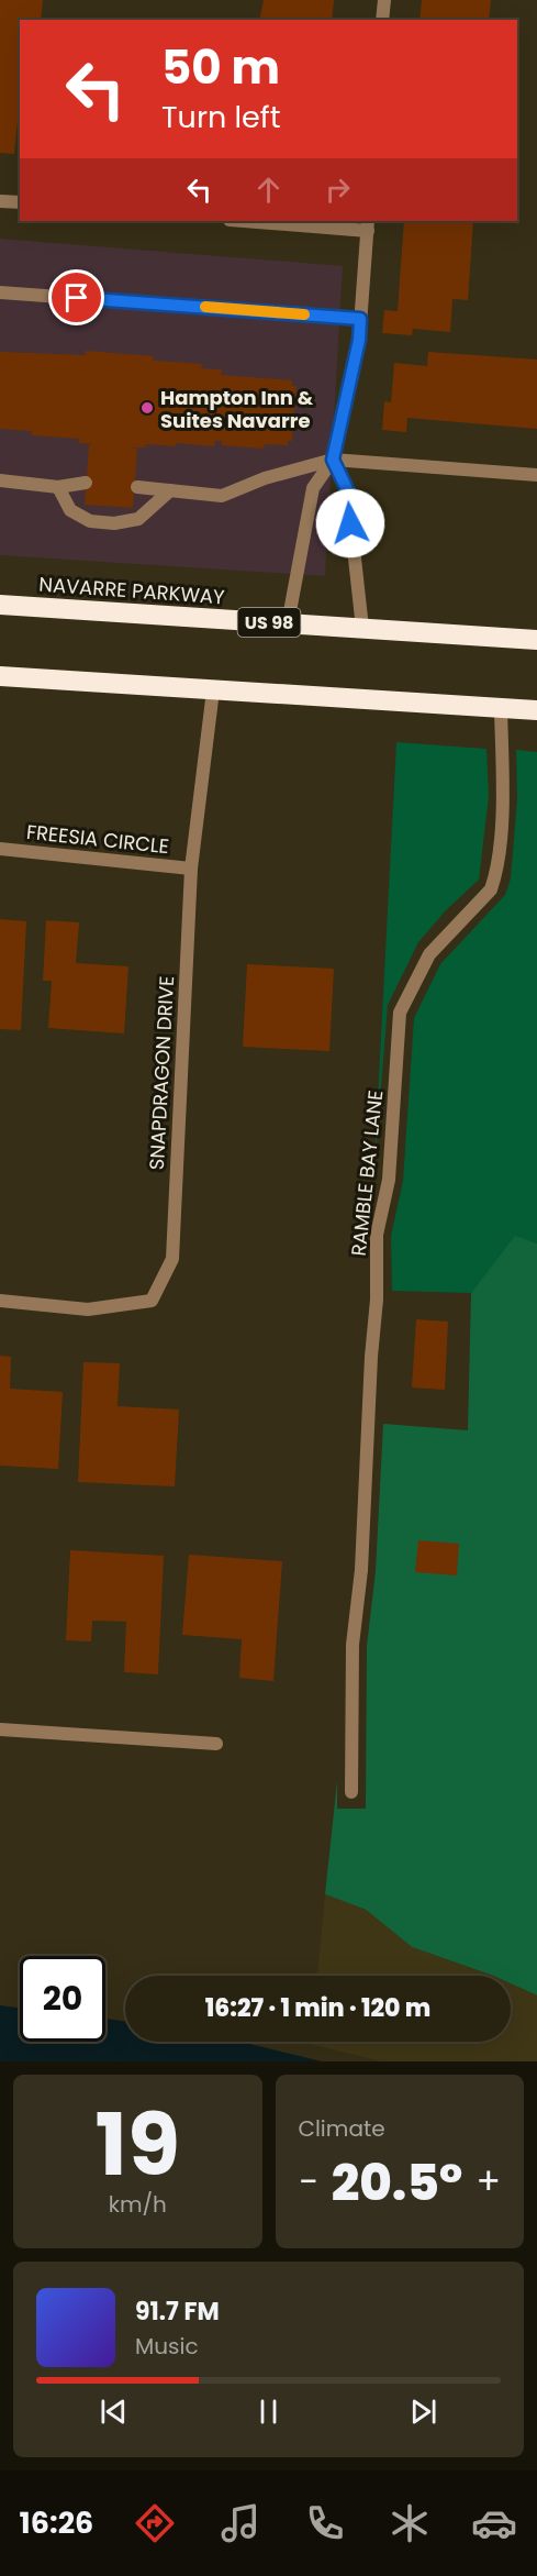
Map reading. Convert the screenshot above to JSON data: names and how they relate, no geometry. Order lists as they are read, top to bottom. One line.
{"streets":{"highway":["NAVARRE PARKWAY","US 98"],"street":["FREESIA CIRCLE","SNAPDRAGON DRIVE","RAMBLE BAY LANE"]},"crossings":[["FREESIA CIRCLE","SNAPDRAGON DRIVE"]],"places":["Hampton Inn & Suites Navarre"],"page":{"turn":["50 m","Turn left"],"limit":"20","trip":"16:27 · 1 min · 120 m","tile":[["19","km/h"],"Climate"],"heat":["−","20.5°","+"],"song":["91.7 FM","Music"],"tabs":"16:26"}}
